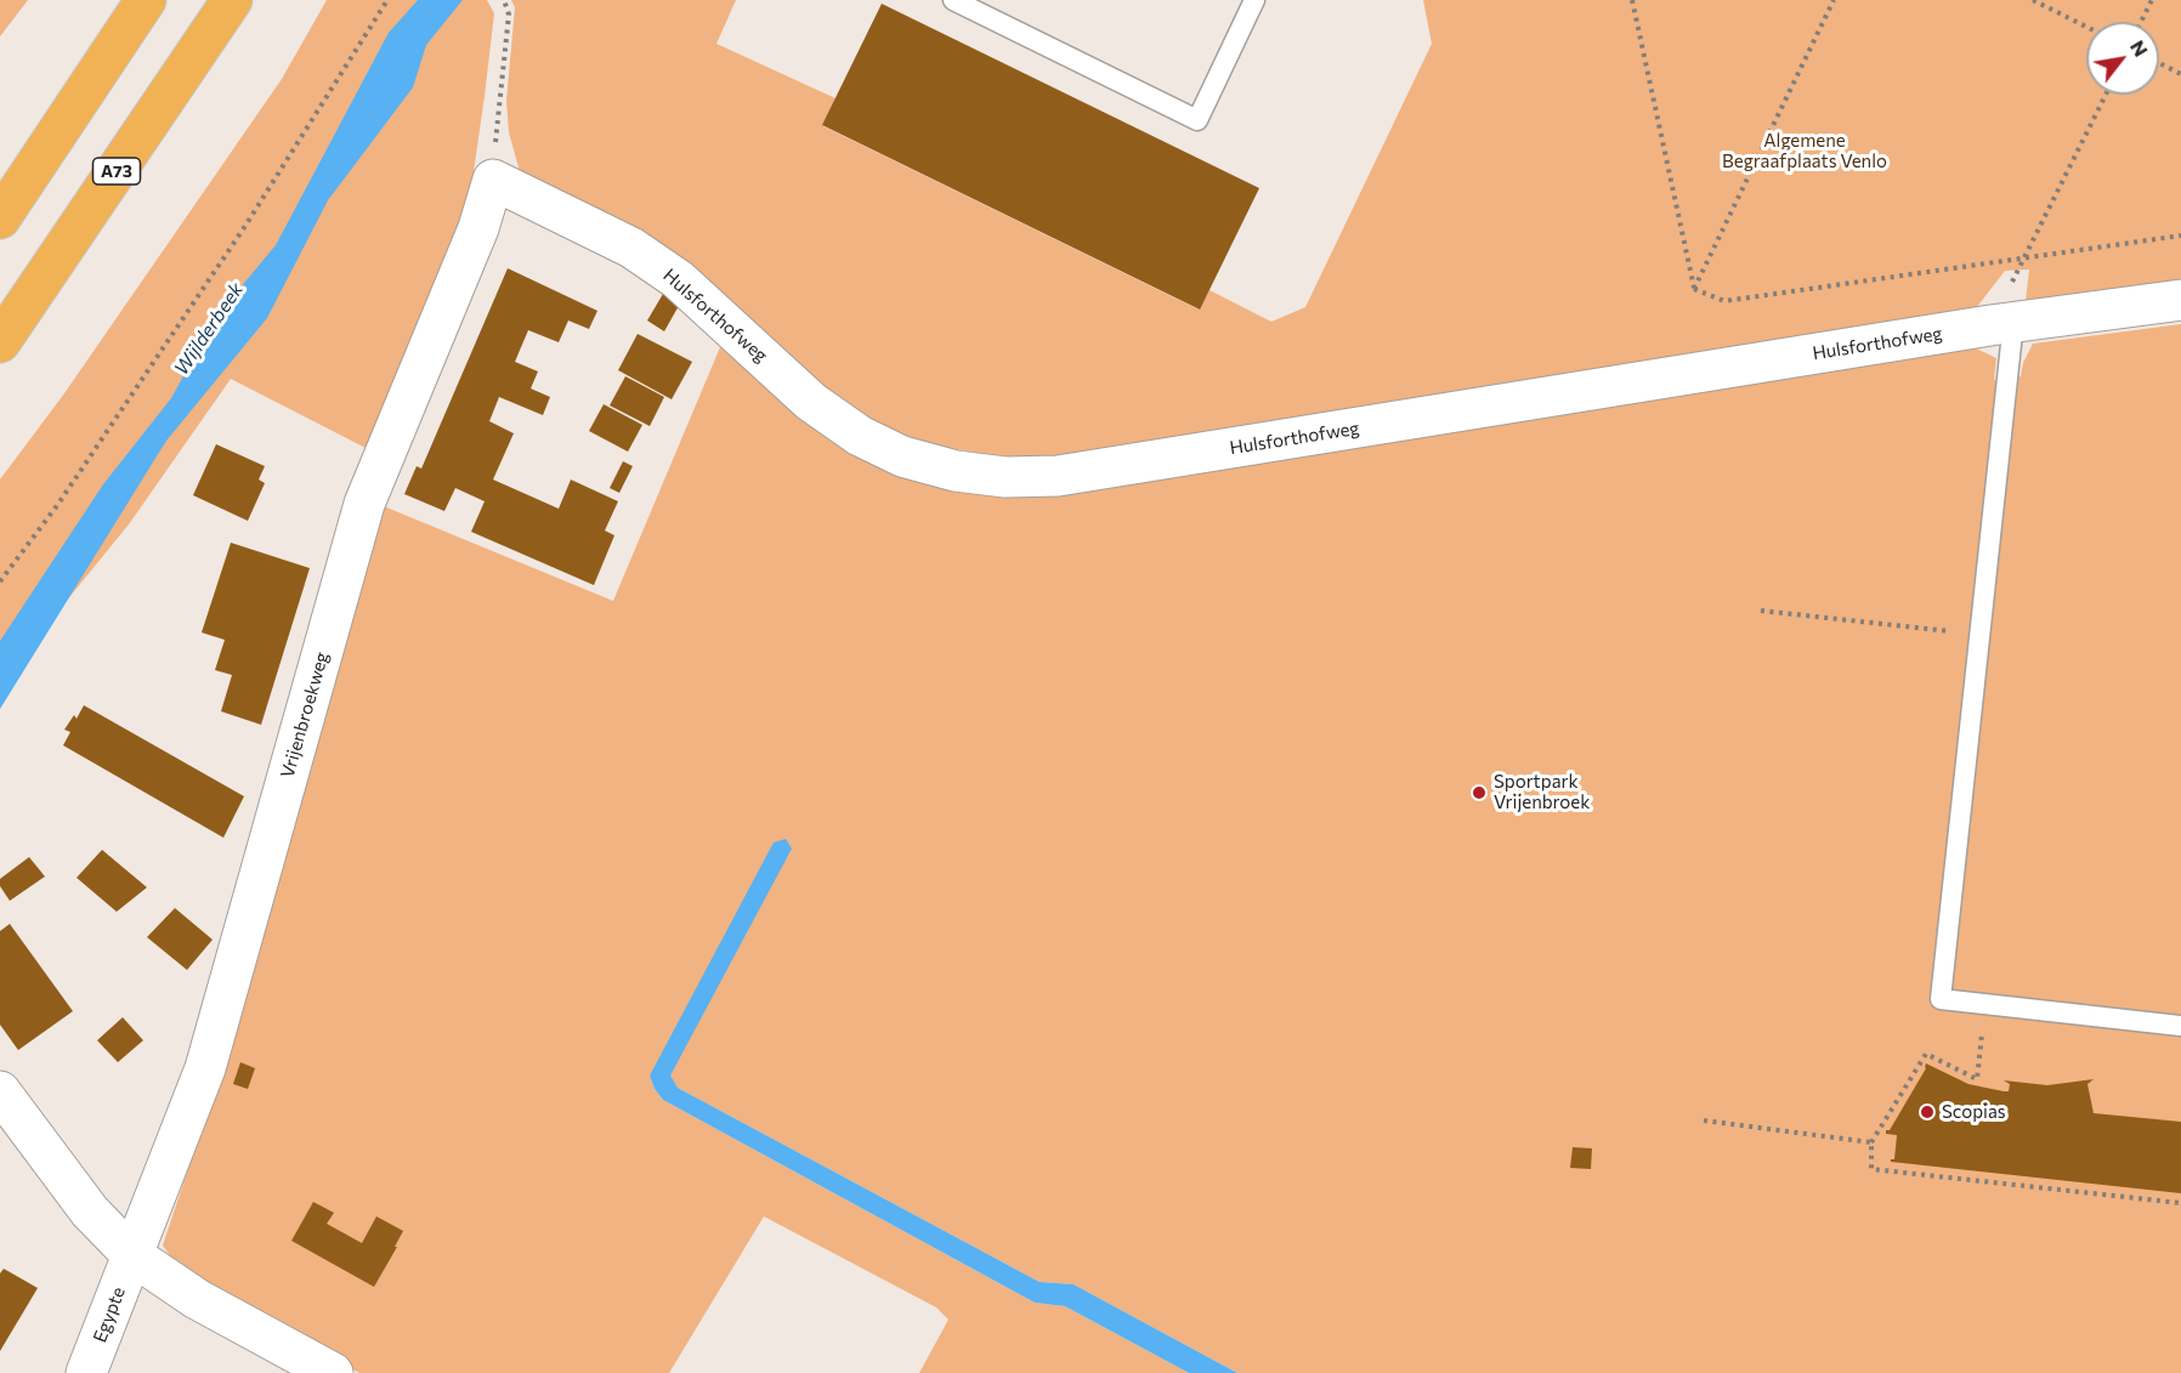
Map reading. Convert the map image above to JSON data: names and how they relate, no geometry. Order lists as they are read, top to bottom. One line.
{"streets":{"highway":["A73"],"street":["Hulsforthofweg","Vrijenbroekweg","Egypte"]},"crossings":[["Hulsforthofweg","Vrijenbroekweg"],["Vrijenbroekweg","Egypte"]],"water":["Wijlderbeek"],"parks":["Algemene Begraafplaats Venlo"],"places":["Sportpark Vrijenbroek","Scopias"],"north":"top right"}
